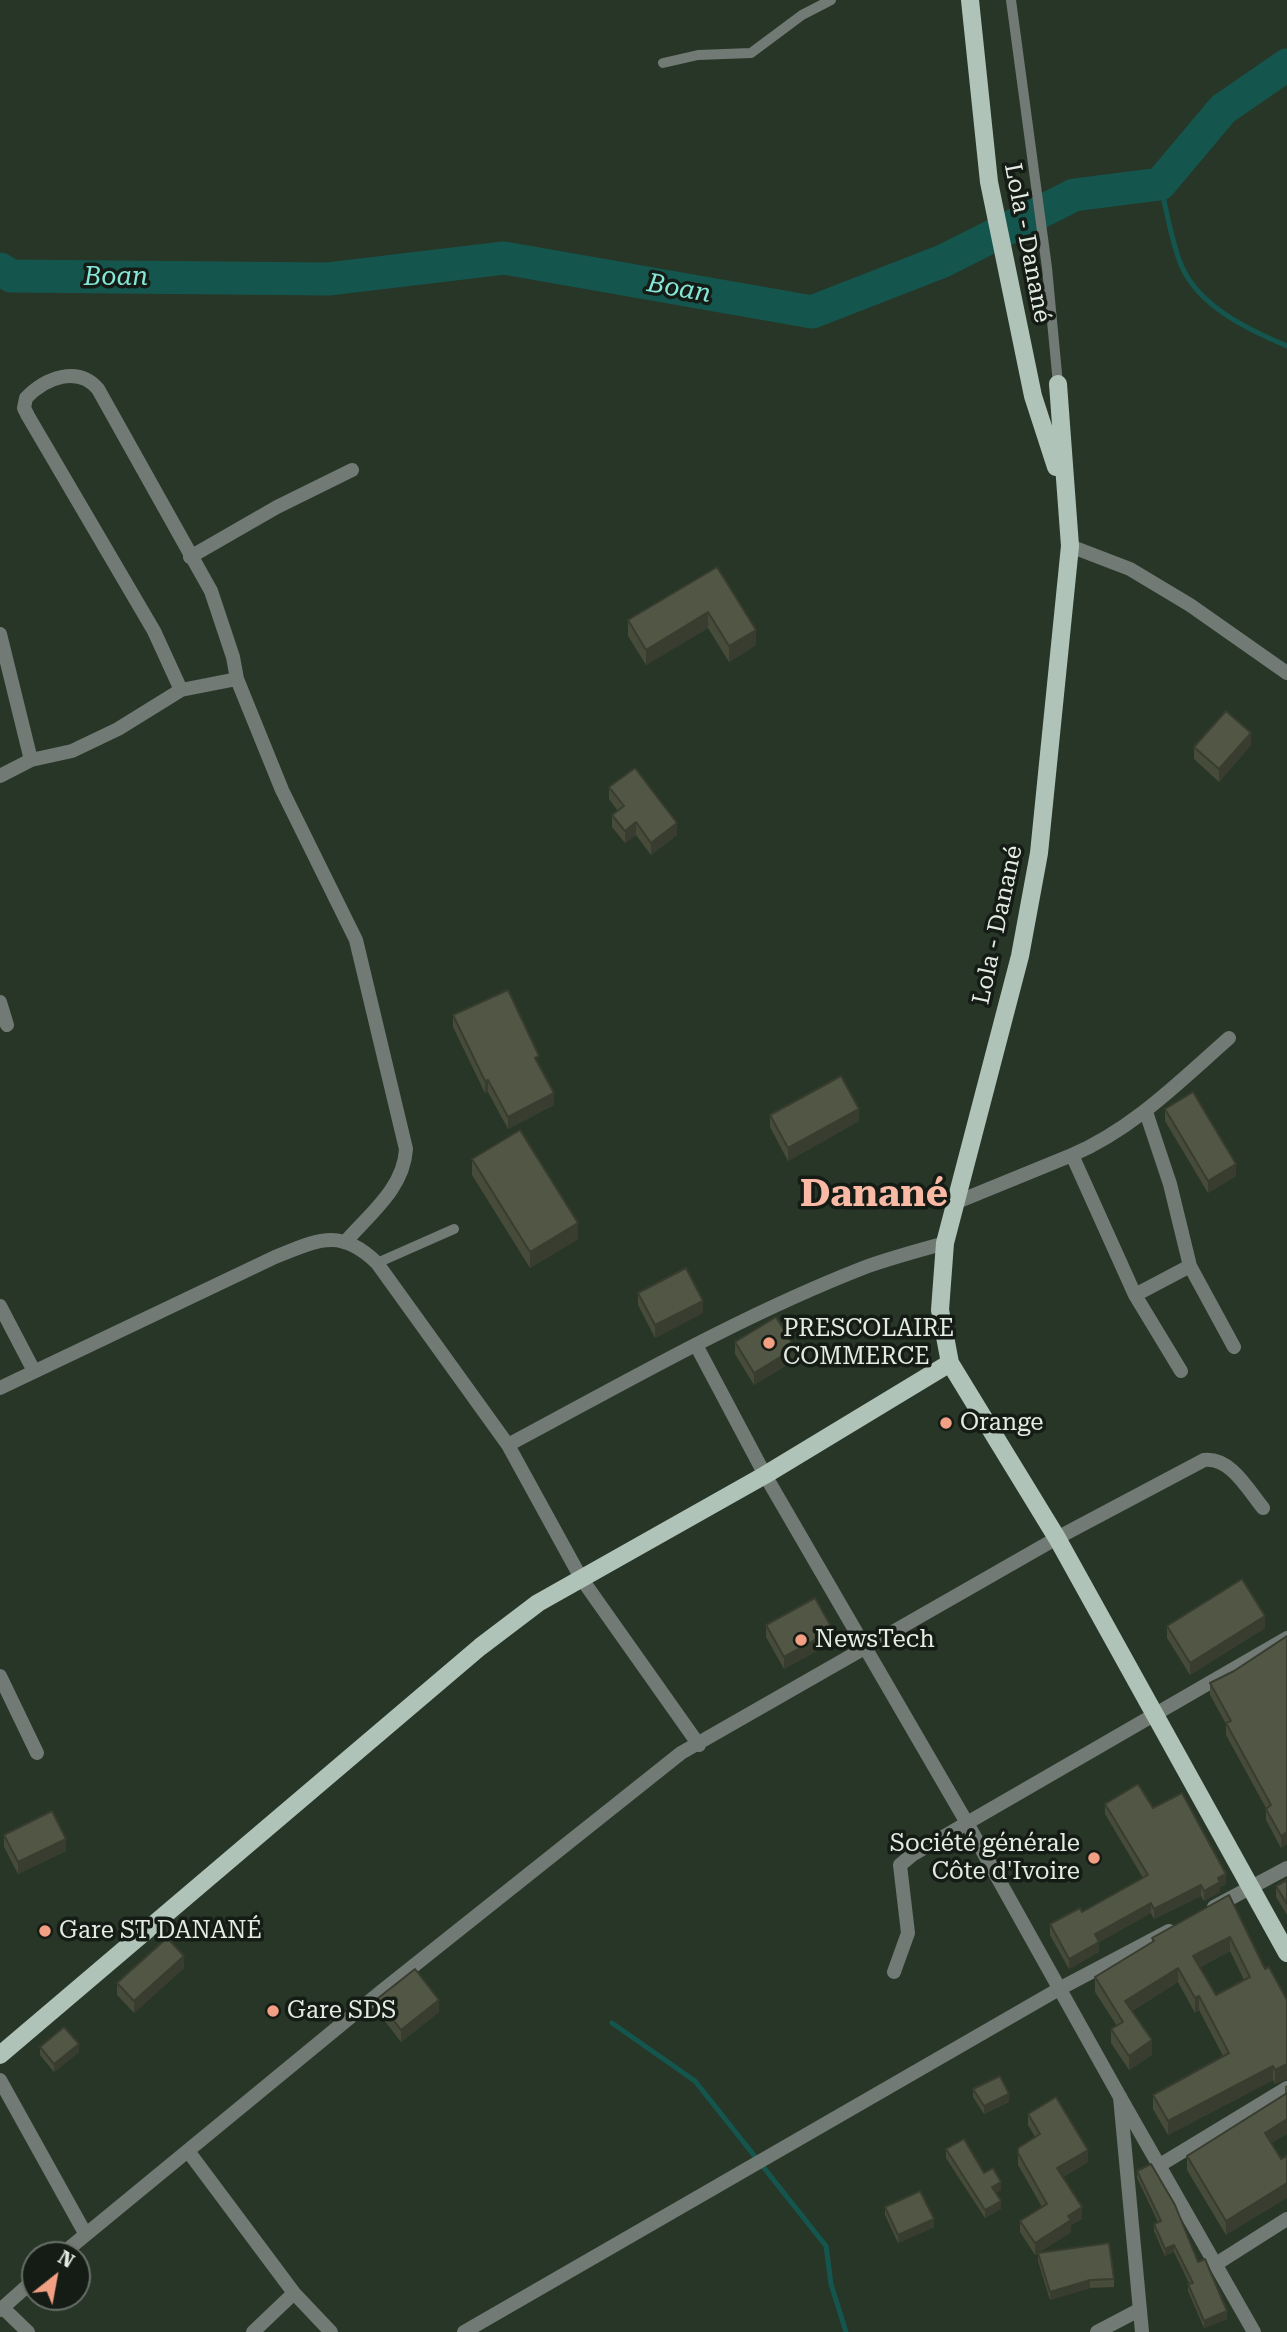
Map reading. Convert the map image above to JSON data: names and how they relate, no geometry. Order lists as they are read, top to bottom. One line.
{"streets":{"main road":["Lola - Danané"]},"districts":["Danané"],"water":["Boan"],"places":["PRESCOLAIRE COMMERCE","Orange","NewsTech","Société générale Côte d'Ivoire","Gare ST DANANÉ","Gare SDS"],"north":"top right"}
